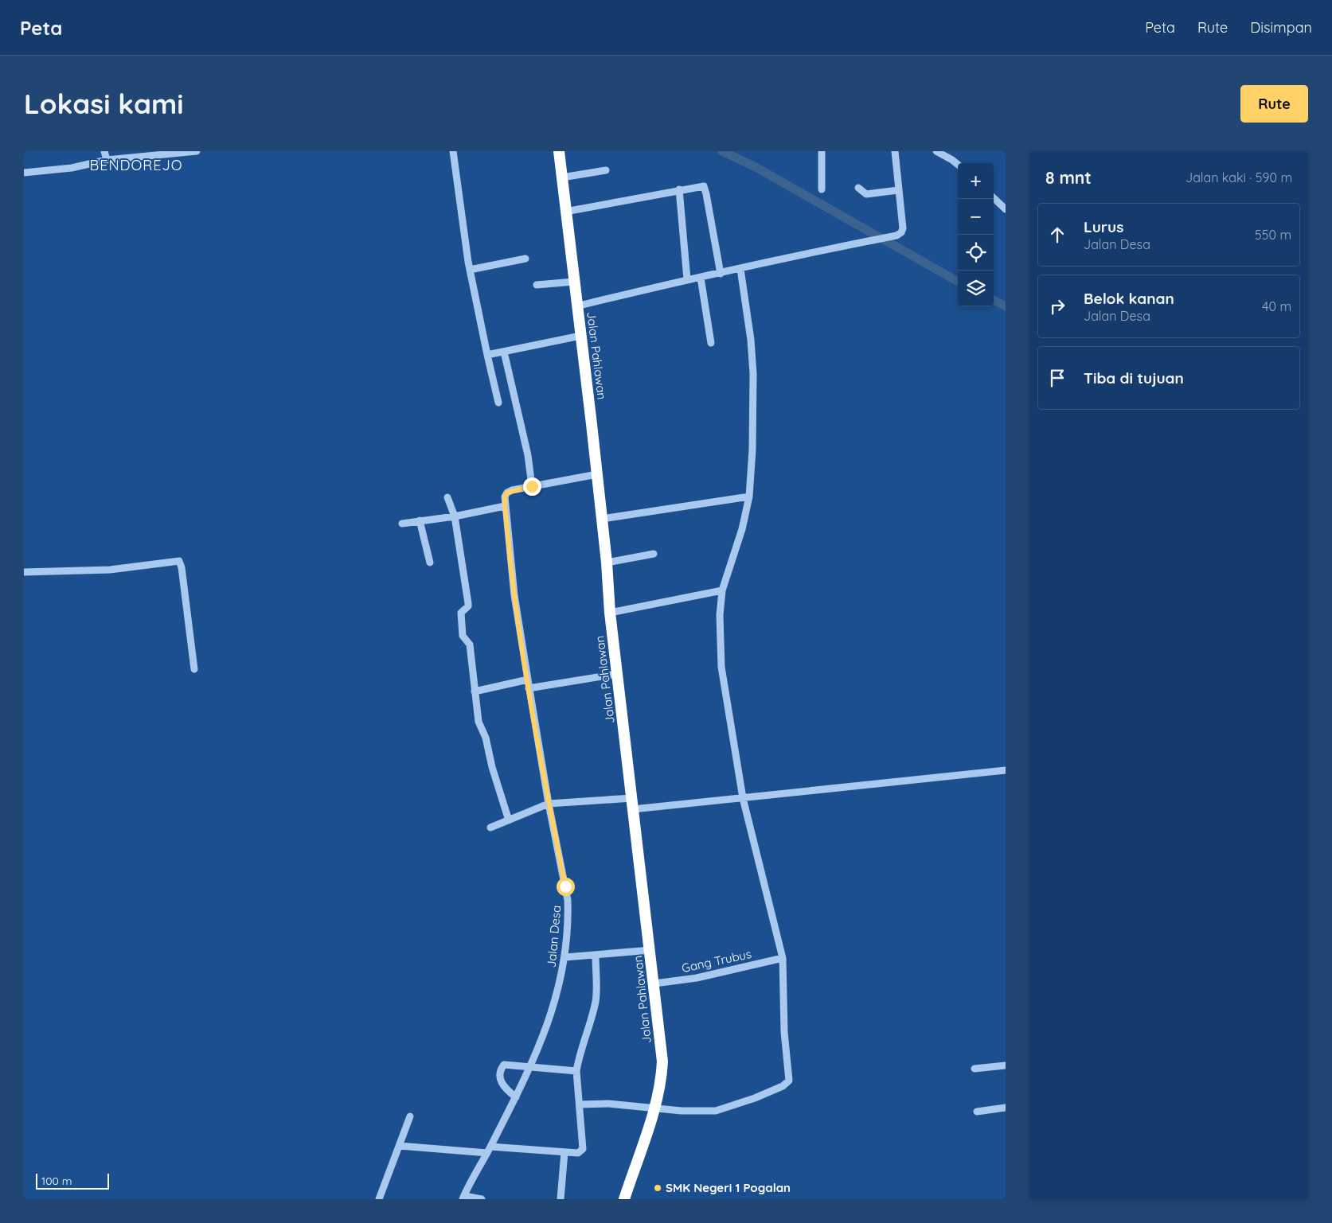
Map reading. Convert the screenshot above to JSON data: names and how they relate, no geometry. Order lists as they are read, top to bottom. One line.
{"streets":{"highway":["Jalan Pahlawan"],"street":["Jalan Desa","Gang Trubus"]},"crossings":[["Jalan Pahlawan","Gang Trubus"]],"districts":["BENDOREJO"],"places":["SMK Negeri 1 Pogalan"],"scale_bar":"100 m","page":{"header":"Peta","nav":["Peta","Rute","Disimpan"],"buttons":"Rute","title":"Lokasi kami","heading":["8 mnt","Jalan kaki · 590 m"],"map_buttons":["+","−"],"list":[["Lurus","Jalan Desa","550 m"],["Belok kanan","Jalan Desa","40 m"],"Tiba di tujuan"],"scale":"100 m"}}
